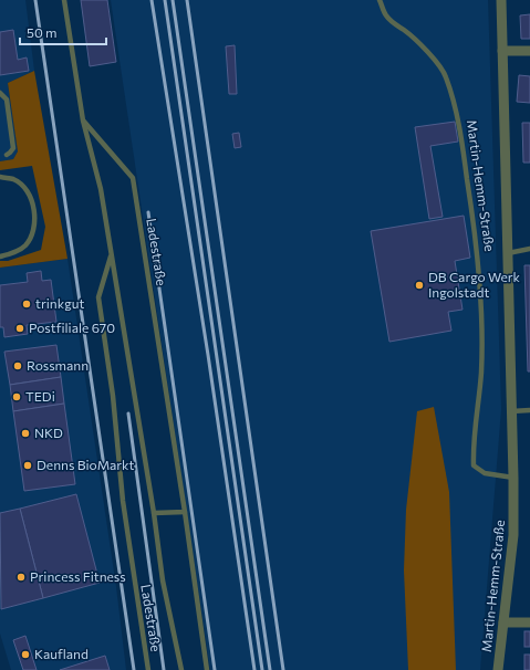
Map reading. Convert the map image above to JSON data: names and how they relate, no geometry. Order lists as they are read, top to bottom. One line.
{"streets":{"street":["Martin-Hemm-Straße"],"lane":["Ladestraße"]},"places":["DB Cargo Werk Ingolstadt","trinkgut","Postfiliale 670","Rossmann","TEDi","NKD","Denns BioMarkt","Princess Fitness","Kaufland"],"scale_bar":"50 m"}
